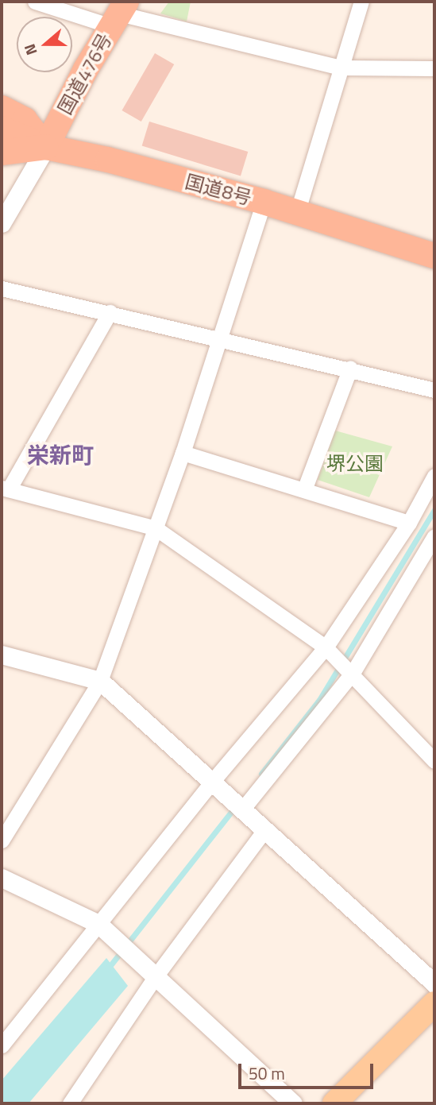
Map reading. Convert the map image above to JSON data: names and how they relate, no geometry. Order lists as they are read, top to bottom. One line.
{"streets":{"highway":["国道476号","国道8号"]},"crossings":[["国道476号","国道8号"]],"districts":["栄新町"],"parks":["堺公園"],"scale_bar":"50 m","north":"left"}
